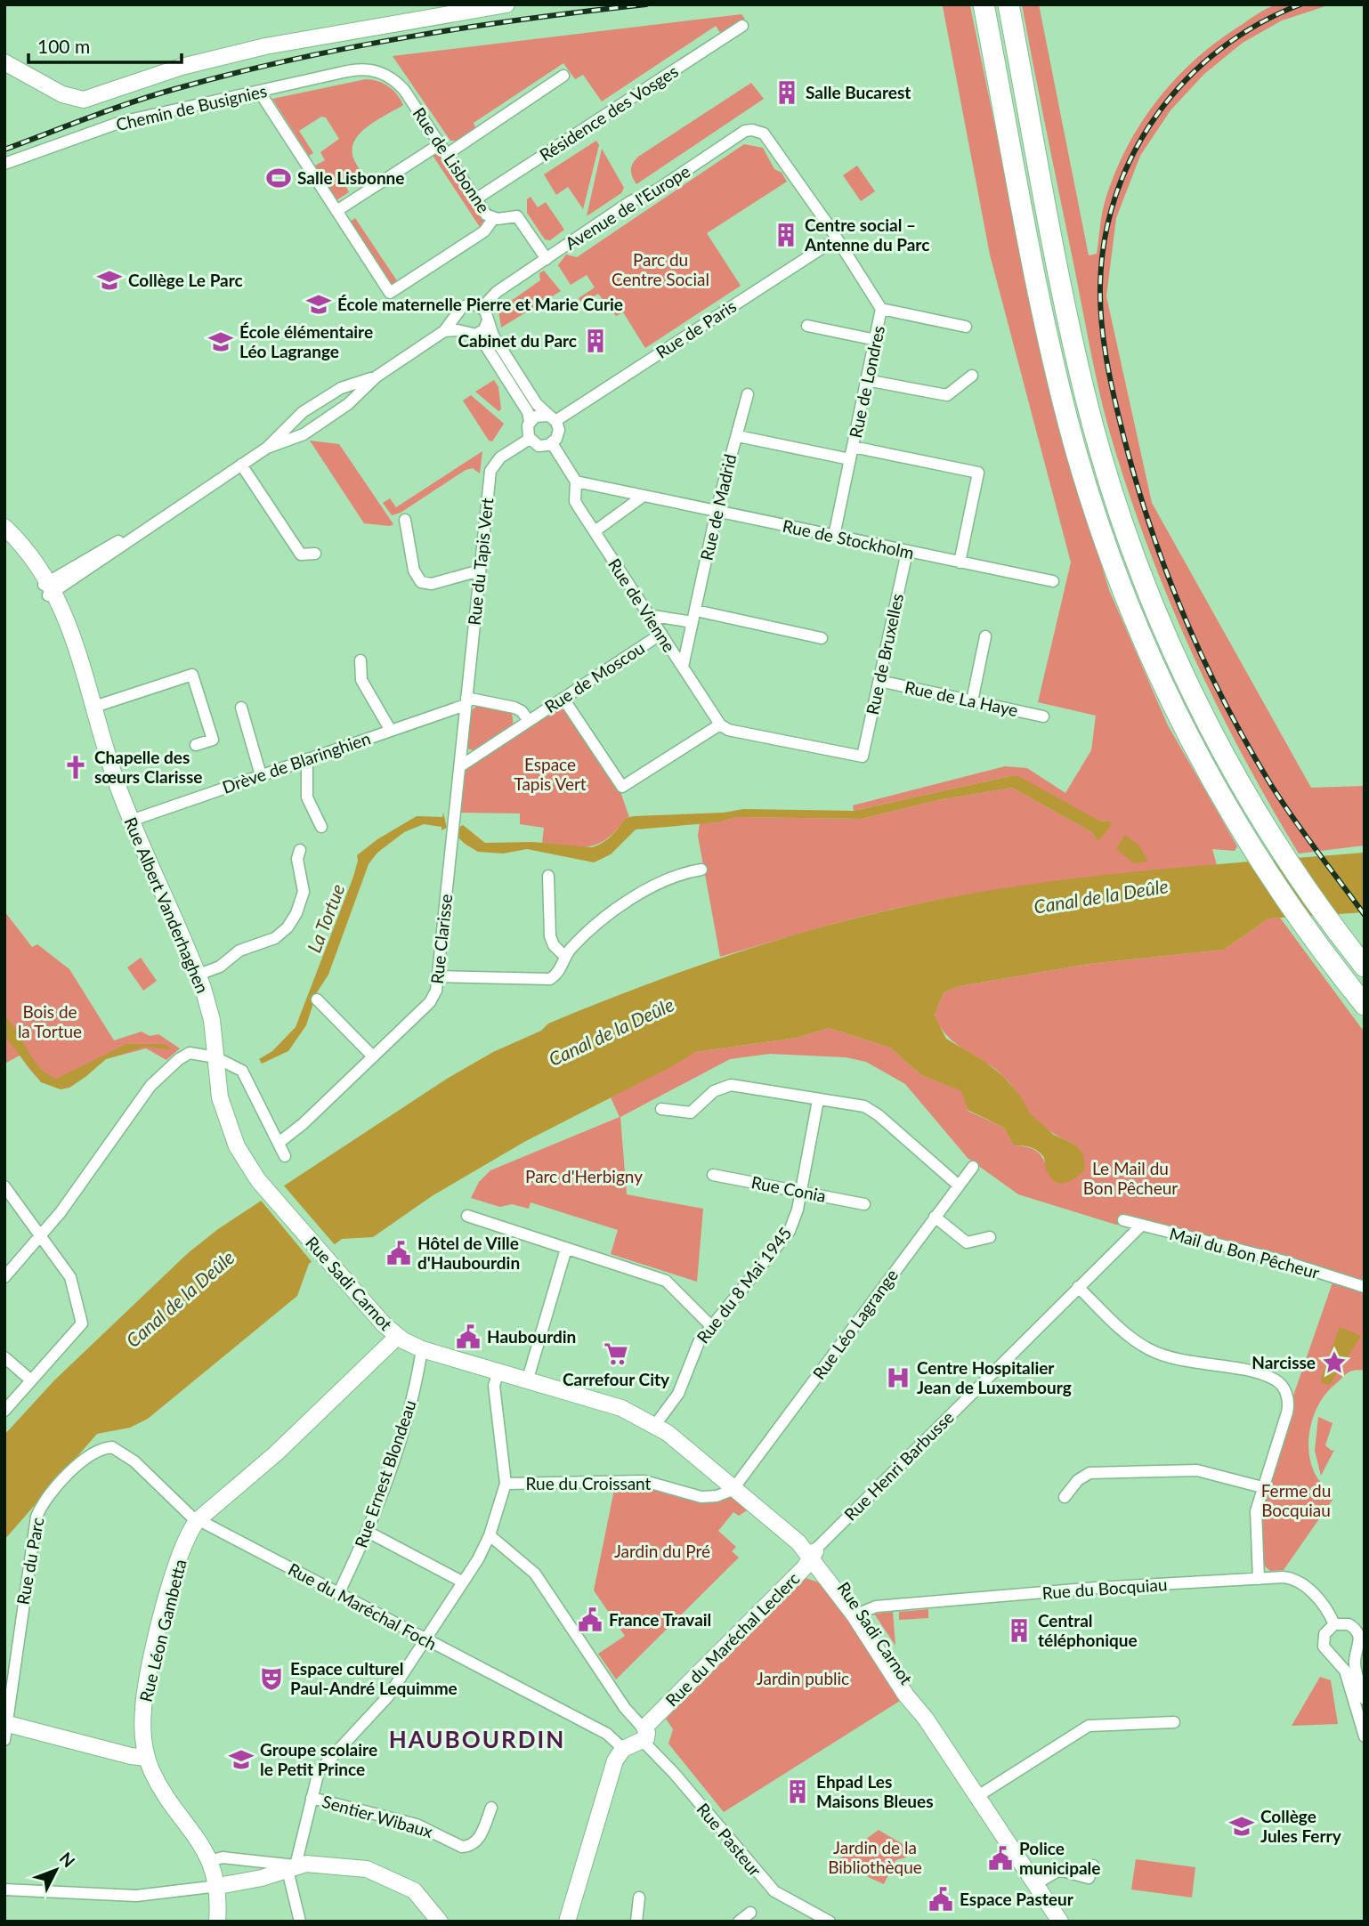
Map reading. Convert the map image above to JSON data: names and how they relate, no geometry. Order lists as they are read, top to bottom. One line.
{"streets":{"street":["Chemin de Busignies","Résidence des Vosges","Rue de Lisbonne","Avenue de l'Europe","Rue de Paris","Rue de Londres","Rue de Madrid","Rue de Stockholm","Rue du Tapis Vert","Rue de Vienne","Rue de Bruxelles","Rue de Moscou","Rue de La Haye","Drève de Blaringhien","Rue Albert Vanderhaghen","Rue Clarisse","Rue Conia","Mail du Bon Pêcheur","Rue Sadi Carnot","Rue du 8 Mai 1945","Rue Léo Lagrange","Rue Henri Barbusse","Rue Ernest Blondeau","Rue du Croissant","Rue du Parc","Rue du Bocquiau","Rue du Maréchal Foch","Rue Léon Gambetta","Rue du Maréchal Leclerc","Sentier Wibaux","Rue Pasteur"]},"crossings":[["Chemin de Busignies","Rue de Lisbonne"],["Résidence des Vosges","Rue de Lisbonne"],["Rue de Lisbonne","Avenue de l'Europe"],["Avenue de l'Europe","Rue de Londres"],["Rue de Paris","Rue de Londres"],["Rue de Paris","Rue du Tapis Vert"],["Rue de Londres","Rue de Stockholm"],["Rue de Madrid","Rue de Stockholm"],["Rue de Madrid","Rue de Vienne"],["Rue de Stockholm","Rue de Vienne"],["Rue de Stockholm","Rue de Bruxelles"],["Rue du Tapis Vert","Rue de Moscou"],["Rue du Tapis Vert","Drève de Blaringhien"],["Rue du Tapis Vert","Rue Clarisse"],["Rue de Vienne","Rue de Bruxelles"],["Rue de Vienne","Rue de Moscou"],["Rue de Bruxelles","Rue de La Haye"],["Rue de Moscou","Drève de Blaringhien"],["Rue de Moscou","Rue Clarisse"],["Drève de Blaringhien","Rue Albert Vanderhaghen"],["Drève de Blaringhien","Rue Clarisse"],["Rue Albert Vanderhaghen","Rue Sadi Carnot"],["Rue Conia","Rue du 8 Mai 1945"],["Mail du Bon Pêcheur","Rue Henri Barbusse"],["Rue Sadi Carnot","Rue du 8 Mai 1945"],["Rue Sadi Carnot","Rue Léo Lagrange"],["Rue Sadi Carnot","Rue Henri Barbusse"],["Rue Sadi Carnot","Rue Ernest Blondeau"],["Rue Sadi Carnot","Rue du Croissant"],["Rue Sadi Carnot","Rue du Bocquiau"],["Rue Sadi Carnot","Rue Léon Gambetta"],["Rue Sadi Carnot","Rue du Maréchal Leclerc"],["Rue Léo Lagrange","Rue du Croissant"],["Rue Henri Barbusse","Rue du Maréchal Leclerc"],["Rue Ernest Blondeau","Rue du Maréchal Foch"],["Rue du Parc","Rue du Maréchal Foch"],["Rue du Maréchal Foch","Rue Léon Gambetta"],["Rue du Maréchal Foch","Rue du Maréchal Leclerc"],["Rue du Maréchal Leclerc","Rue Pasteur"]],"districts":["HAUBOURDIN"],"water":["Canal de la Deûle","La Tortue"],"parks":["Parc du Centre Social","Espace Tapis Vert","Bois de la Tortue","Le Mail du Bon Pêcheur","Parc d'Herbigny","Ferme du Bocquiau","Jardin du Pré","Jardin public","Jardin de la Bibliothèque"],"places":{"building":["Salle Bucarest","Centre social – Antenne du Parc","Cabinet du Parc","Central téléphonique","Ehpad Les Maisons Bleues"],"sports":["Salle Lisbonne"],"school or university":["Collège Le Parc","École maternelle Pierre et Marie Curie","École élémentaire Léo Lagrange","Groupe scolaire le Petit Prince","Collège Jules Ferry"],"church":["Chapelle des sœurs Clarisse"],"public building":["Hôtel de Ville d'Haubourdin","Haubourdin","France Travail","Police municipale","Espace Pasteur"],"supermarket":["Carrefour City"],"place":["Narcisse"],"hospital":["Centre Hospitalier Jean de Luxembourg"],"theatre":["Espace culturel Paul-André Lequimme"]},"scale_bar":"100 m","north":"top right"}
